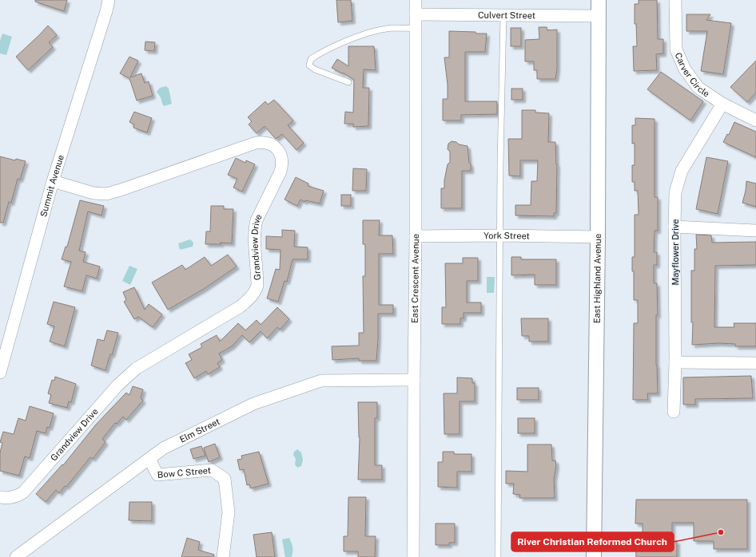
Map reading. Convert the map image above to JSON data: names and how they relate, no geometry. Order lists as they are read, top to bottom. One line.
{"streets":{"street":["Culvert Street","Carver Circle","Summit Avenue","York Street","Grandview Drive","Mayflower Drive","East Crescent Avenue","East Highland Avenue","Elm Street","Bow C Street"]},"crossings":[["Culvert Street","East Crescent Avenue"],["Culvert Street","East Highland Avenue"],["Carver Circle","Mayflower Drive"],["Summit Avenue","Grandview Drive"],["York Street","East Crescent Avenue"],["York Street","East Highland Avenue"],["East Crescent Avenue","Elm Street"],["Elm Street","Bow C Street"]],"places":["River Christian Reformed Church"]}
